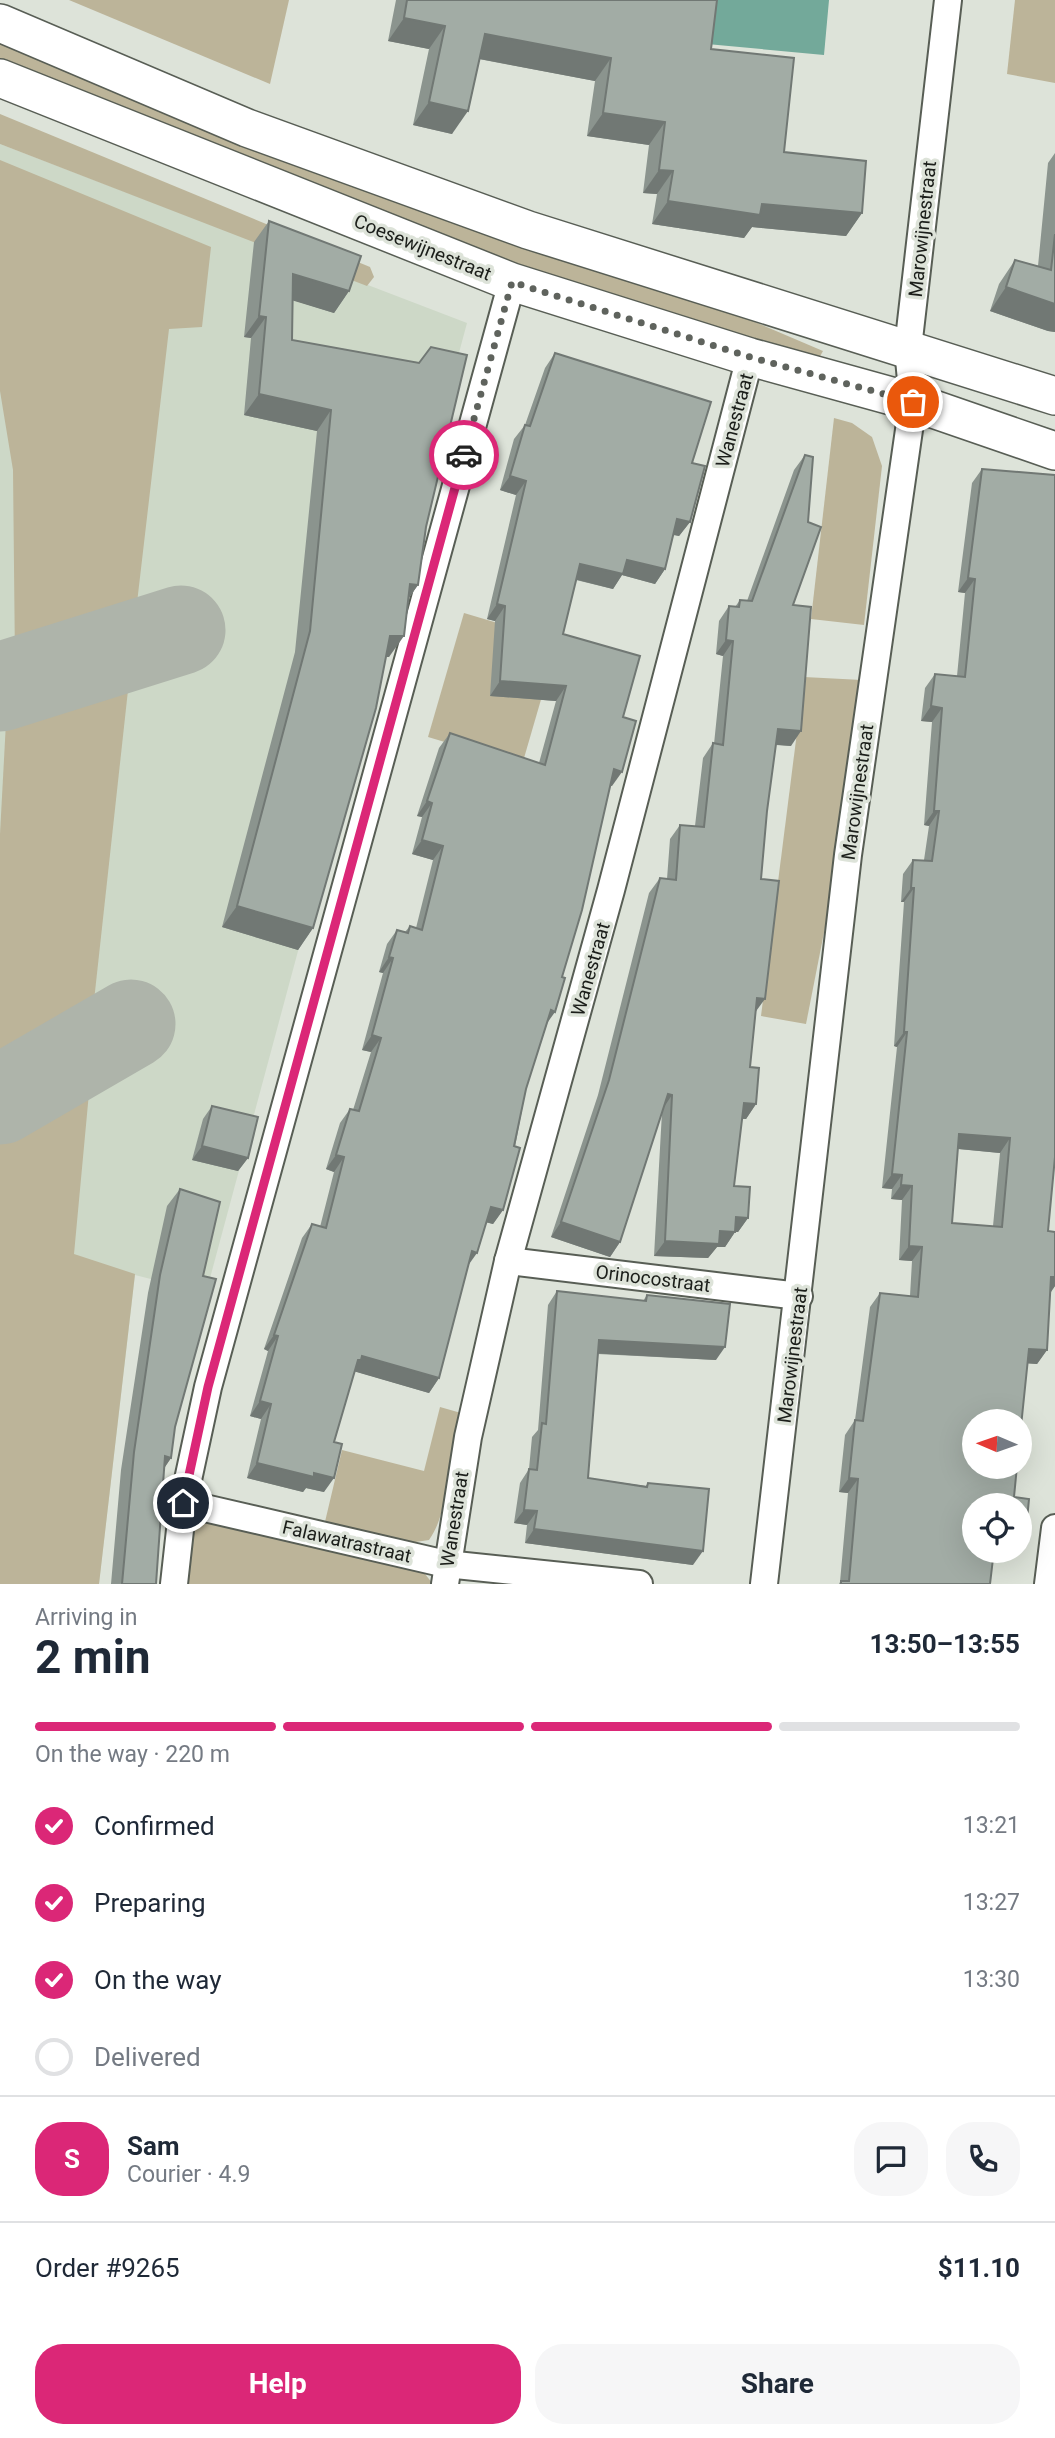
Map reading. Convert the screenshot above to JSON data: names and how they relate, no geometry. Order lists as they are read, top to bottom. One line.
{"streets":{"main road":["Coesewijnestraat"],"street":["Marowijnestraat","Wanestraat","Orinocostraat","Falawatrastraat"]},"crossings":[["Marowijnestraat","Coesewijnestraat"],["Marowijnestraat","Orinocostraat"],["Coesewijnestraat","Wanestraat"],["Wanestraat","Orinocostraat"],["Wanestraat","Falawatrastraat"]],"north":"left","page":{"heading":["2 min","Arriving in","13:50–13:55"],"panel":["Sam","Courier · 4.9","Order #9265","$11.10"],"bar":"On the way · 220 m","list":[["Confirmed","13:21"],["Preparing","13:27"],["On the way","13:30"],"Delivered"],"round":"S","buttons":["Help","Share"]}}
